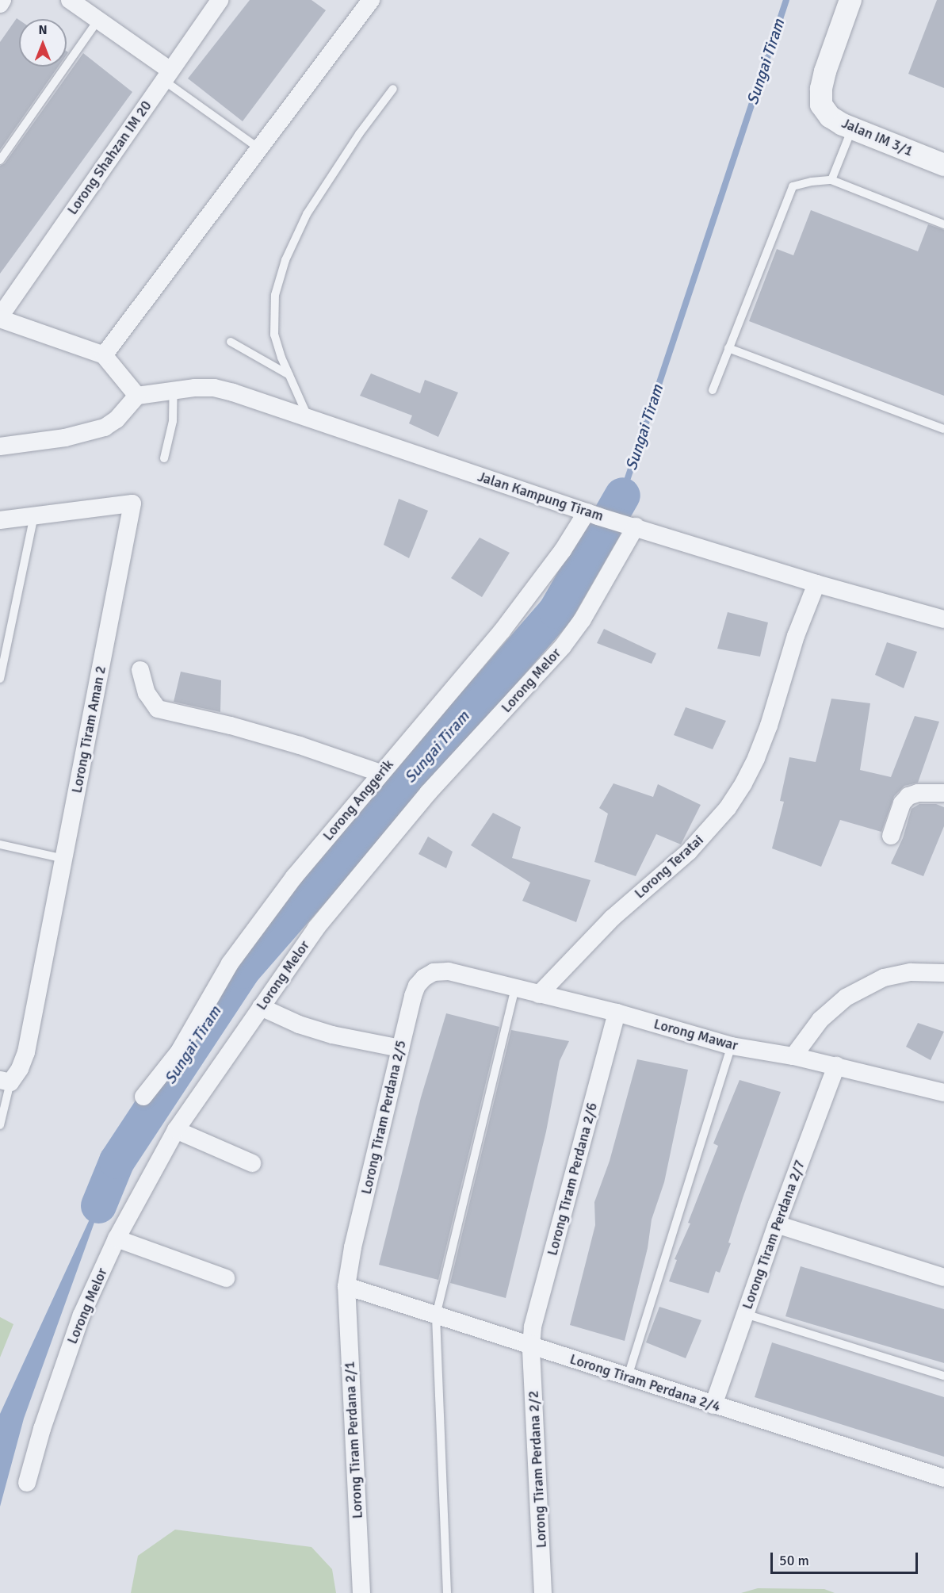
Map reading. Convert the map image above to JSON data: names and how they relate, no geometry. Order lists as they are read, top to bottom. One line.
{"streets":{"street":["Jalan IM 3/1","Lorong Shahzan IM 20","Jalan Kampung Tiram","Lorong Melor","Lorong Tiram Aman 2","Lorong Anggerik","Lorong Teratai","Lorong Mawar","Lorong Tiram Perdana 2/5","Lorong Tiram Perdana 2/6","Lorong Tiram Perdana 2/7","Lorong Tiram Perdana 2/4","Lorong Tiram Perdana 2/1","Lorong Tiram Perdana 2/2"]},"crossings":[["Jalan Kampung Tiram","Lorong Melor"],["Jalan Kampung Tiram","Lorong Anggerik"],["Jalan Kampung Tiram","Lorong Teratai"],["Lorong Teratai","Lorong Mawar"],["Lorong Mawar","Lorong Tiram Perdana 2/5"],["Lorong Mawar","Lorong Tiram Perdana 2/6"],["Lorong Mawar","Lorong Tiram Perdana 2/7"],["Lorong Tiram Perdana 2/5","Lorong Tiram Perdana 2/4"],["Lorong Tiram Perdana 2/5","Lorong Tiram Perdana 2/1"],["Lorong Tiram Perdana 2/6","Lorong Tiram Perdana 2/4"],["Lorong Tiram Perdana 2/6","Lorong Tiram Perdana 2/2"],["Lorong Tiram Perdana 2/7","Lorong Tiram Perdana 2/4"],["Lorong Tiram Perdana 2/4","Lorong Tiram Perdana 2/1"],["Lorong Tiram Perdana 2/4","Lorong Tiram Perdana 2/2"]],"water":["Sungai Tiram"],"scale_bar":"50 m","north":"top"}
